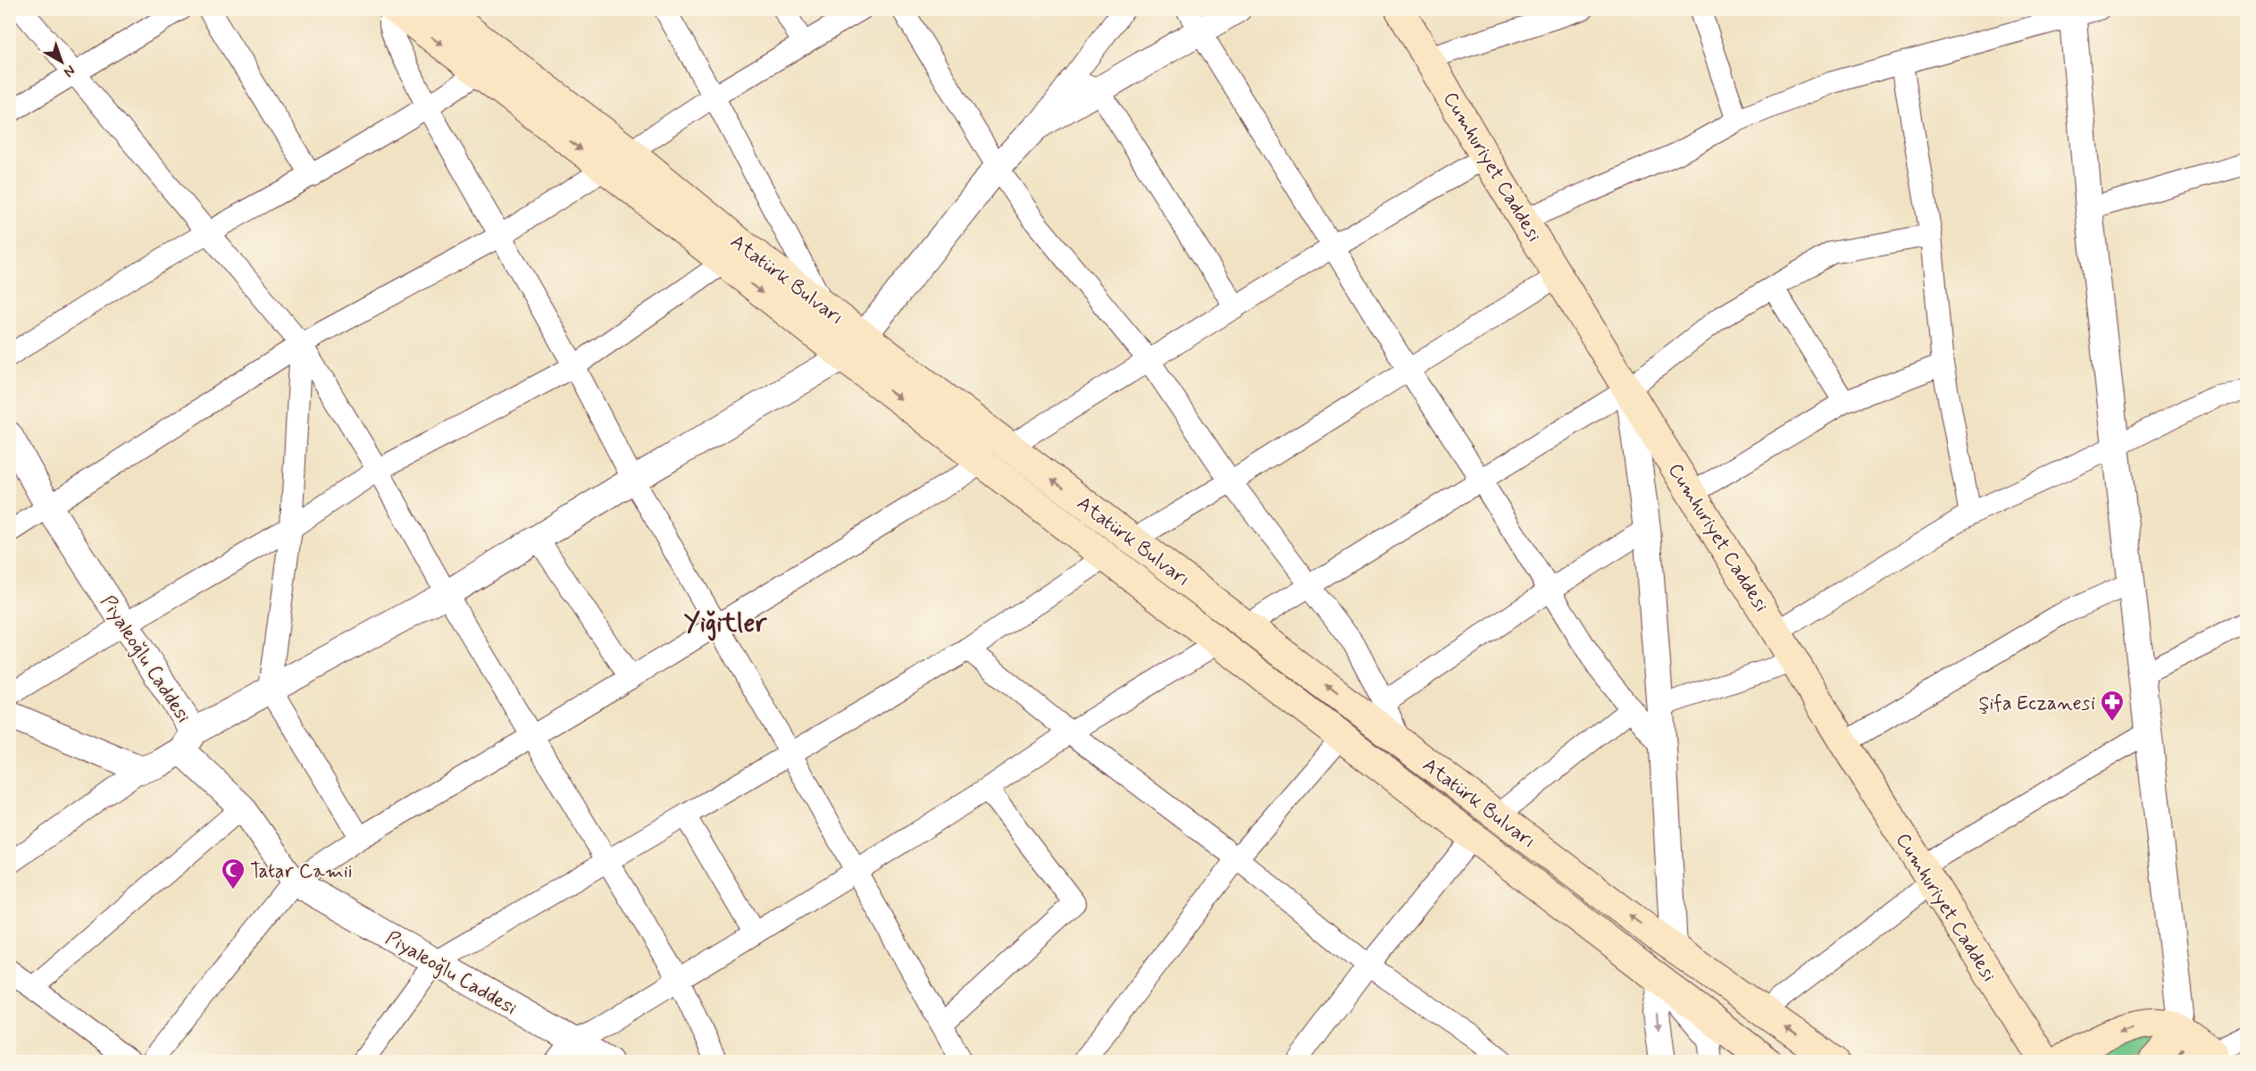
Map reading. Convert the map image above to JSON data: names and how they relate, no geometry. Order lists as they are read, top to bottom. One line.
{"streets":{"main road":["Cumhuriyet Caddesi","Atatürk Bulvarı"],"street":["Piyaleoğlu Caddesi"]},"districts":["Yiğitler"],"places":{"pharmacy":["Şifa Eczanesi"],"mosque":["Tatar Camii"]},"north":"bottom right"}
